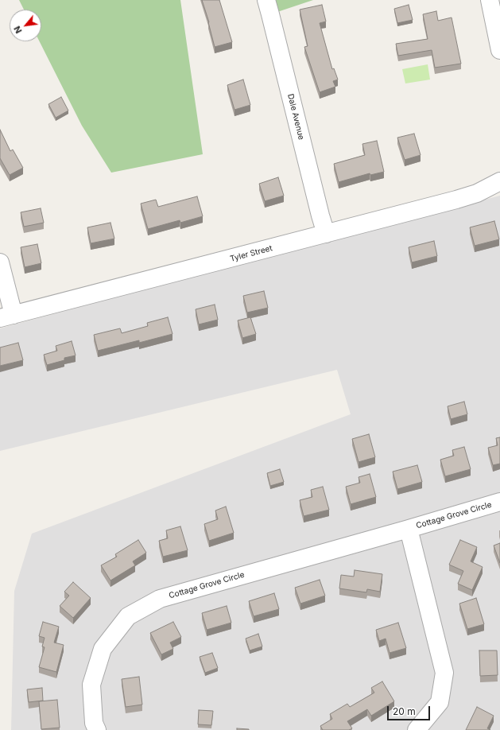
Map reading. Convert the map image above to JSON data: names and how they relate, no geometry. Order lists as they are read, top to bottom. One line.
{"streets":{"street":["Dale Avenue","Tyler Street","Cottage Grove Circle"]},"crossings":[["Dale Avenue","Tyler Street"]],"scale_bar":"20 m","north":"bottom left"}
